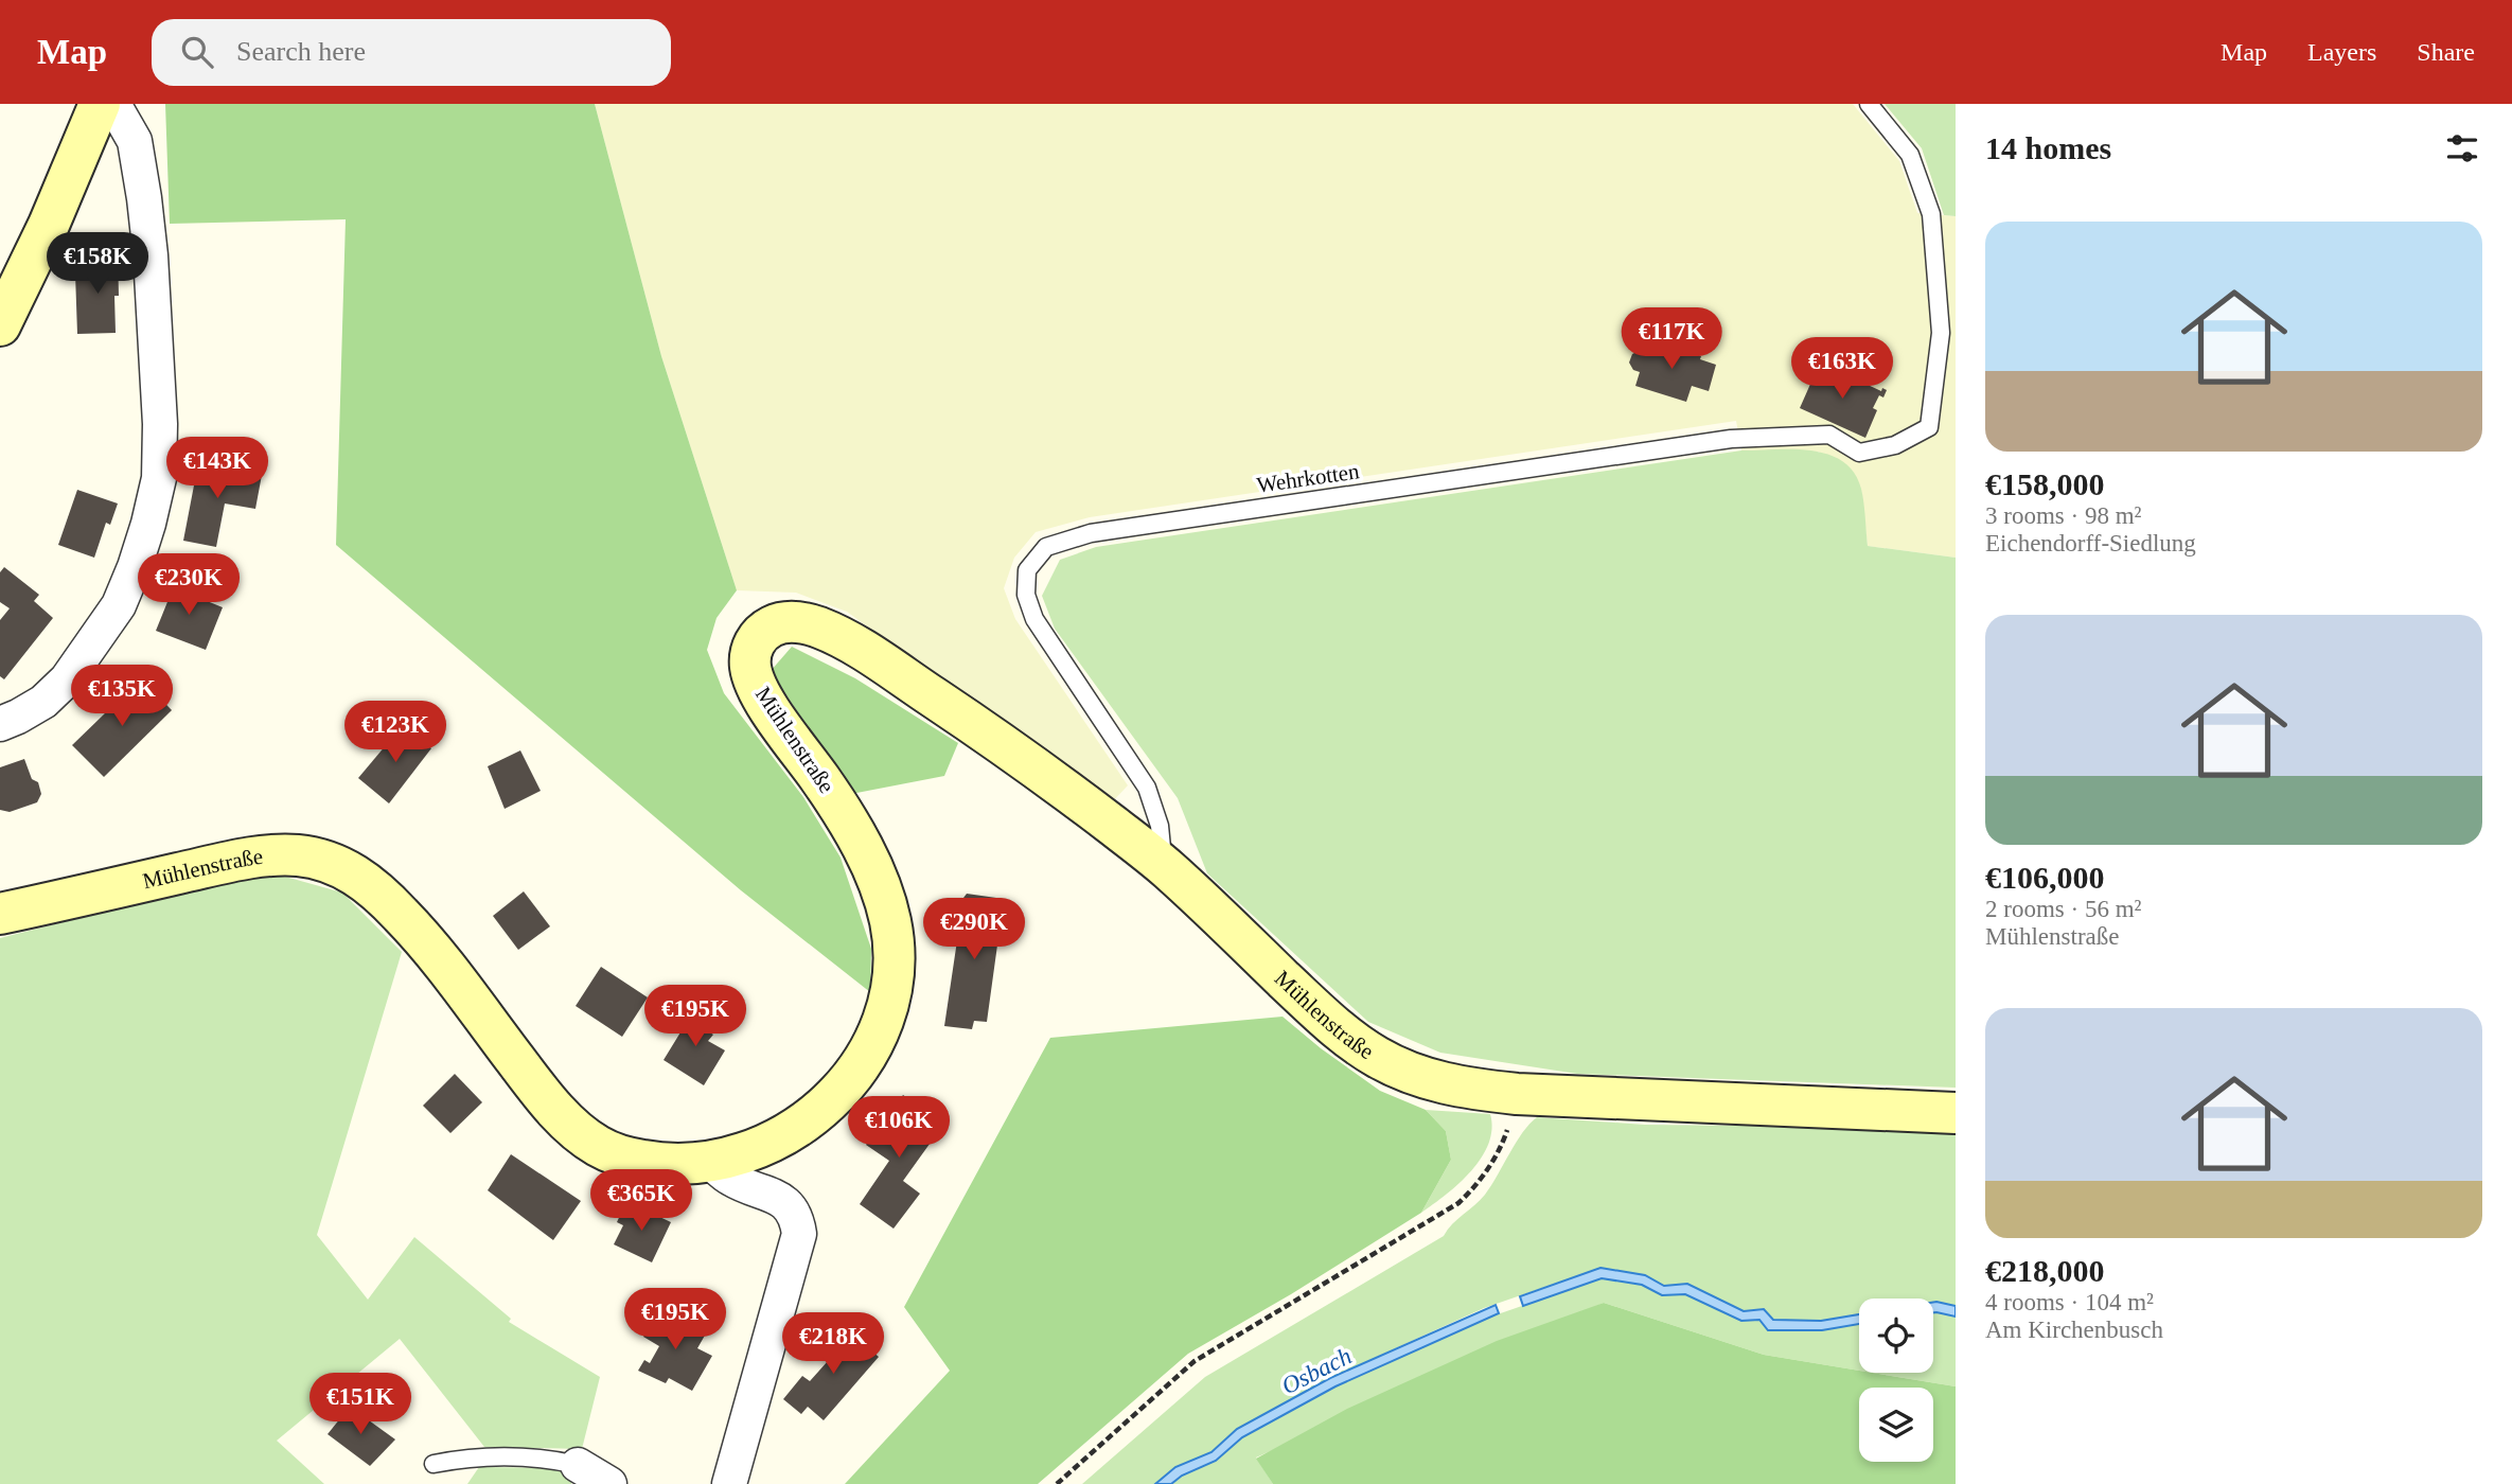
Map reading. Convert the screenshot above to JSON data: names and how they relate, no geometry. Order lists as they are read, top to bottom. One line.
{"streets":{"street":["Mühlenstraße"],"lane":["Wehrkotten"]},"crossings":[["Wehrkotten","Mühlenstraße"]],"water":["Osbach"],"page":{"header":"Map","search":"Search here","nav":["Map","Layers","Share"],"heading":"14 homes","list":[{"name":"€158,000","note":"3 rooms · 98 m² · Eichendorff-Siedlung"},{"name":"€106,000","note":"2 rooms · 56 m² · Mühlenstraße"},{"name":"€218,000","note":"4 rooms · 104 m² · Am Kirchenbusch"}],"price":["€158K","€117K","€163K","€143K","€230K","€135K","€123K","€290K","€195K","€106K","€365K","€195K","€218K","€151K"]}}
